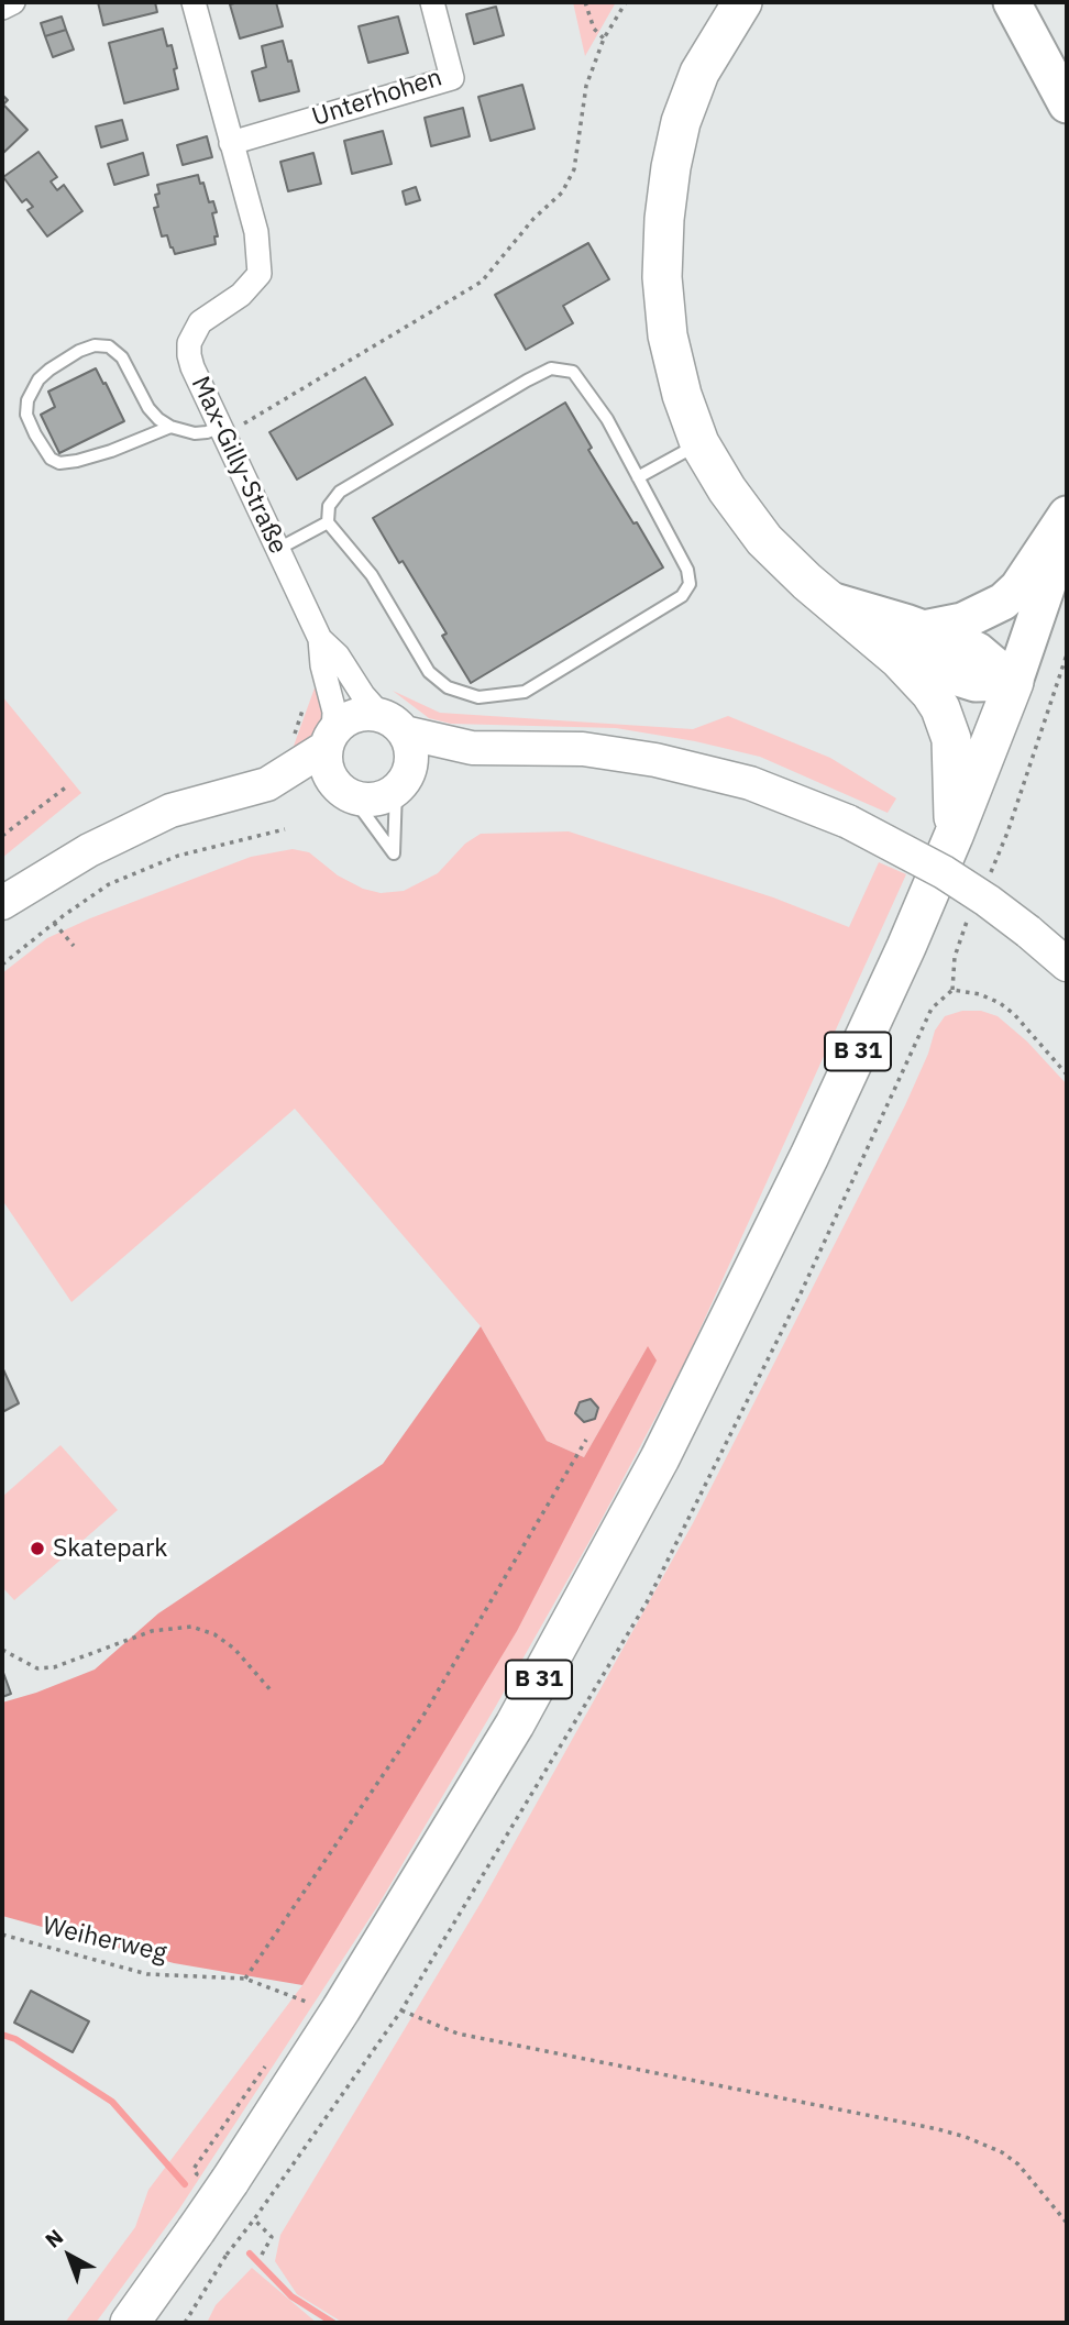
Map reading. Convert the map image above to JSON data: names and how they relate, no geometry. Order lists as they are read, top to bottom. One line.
{"streets":{"highway":["B 31"],"street":["Unterhohen","Max-Gilly-Straße"],"path":["Weiherweg"]},"crossings":[["Unterhohen","Max-Gilly-Straße"]],"places":["Skatepark"],"north":"top left"}
